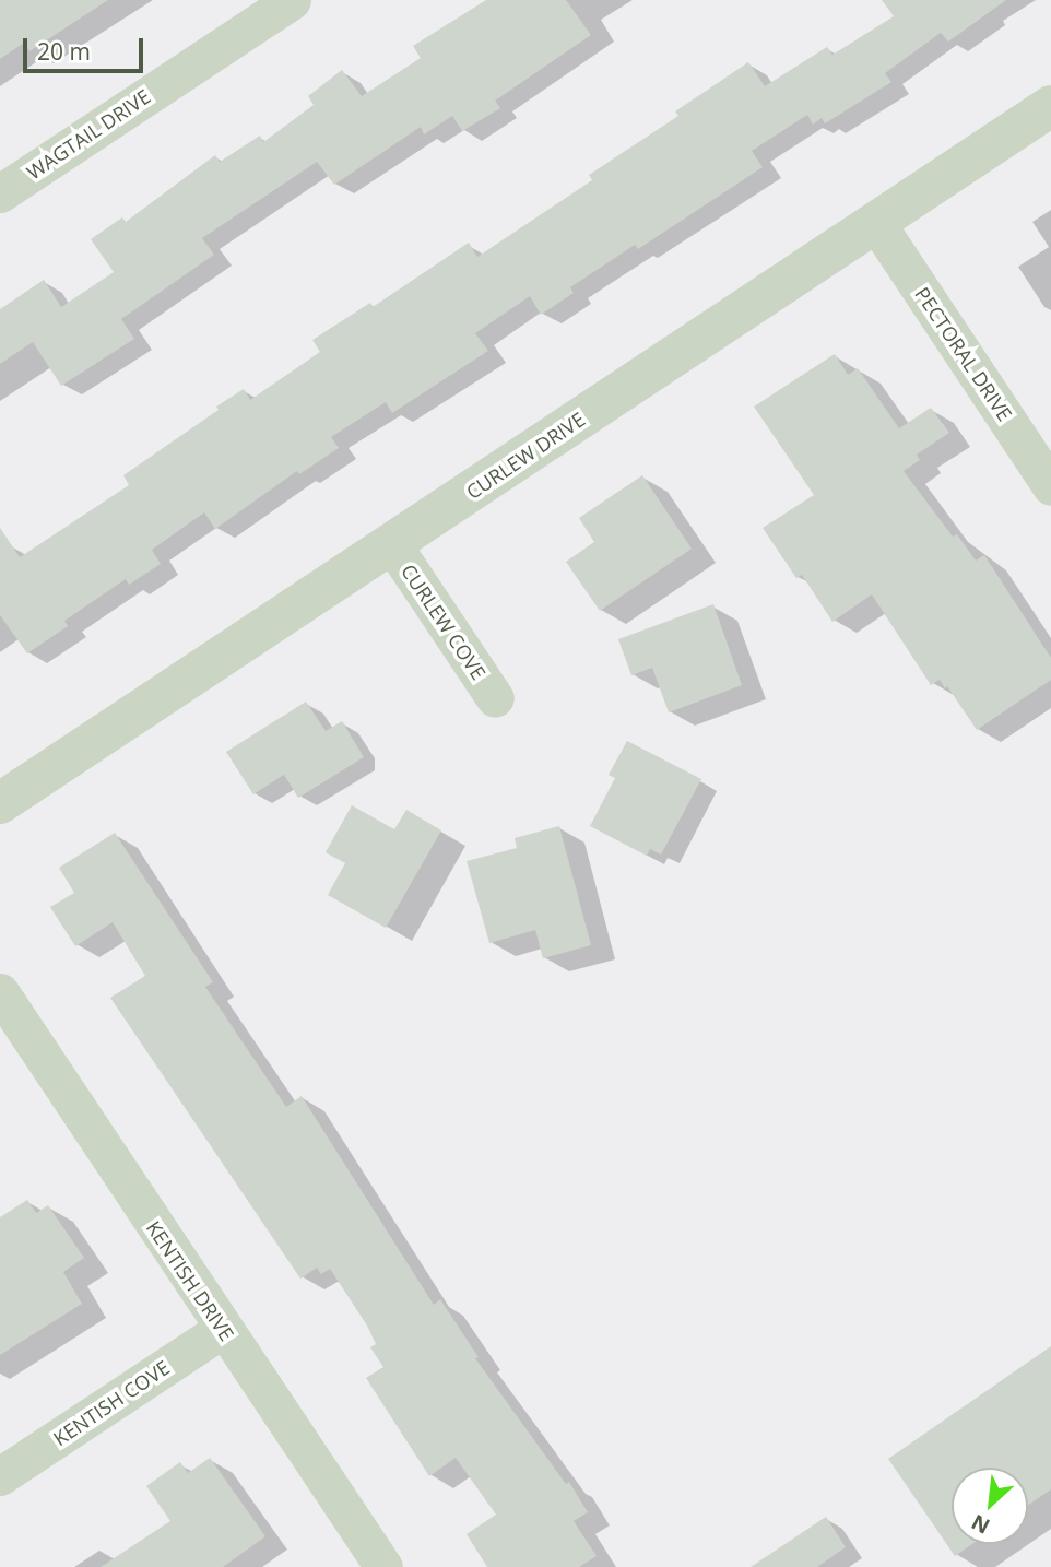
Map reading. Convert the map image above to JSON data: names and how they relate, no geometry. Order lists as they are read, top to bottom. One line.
{"streets":{"street":["WAGTAIL DRIVE","PECTORAL DRIVE","CURLEW DRIVE","CURLEW COVE","KENTISH DRIVE","KENTISH COVE"]},"crossings":[["PECTORAL DRIVE","CURLEW DRIVE"],["CURLEW DRIVE","CURLEW COVE"],["KENTISH DRIVE","KENTISH COVE"]],"scale_bar":"20 m","north":"bottom left"}
